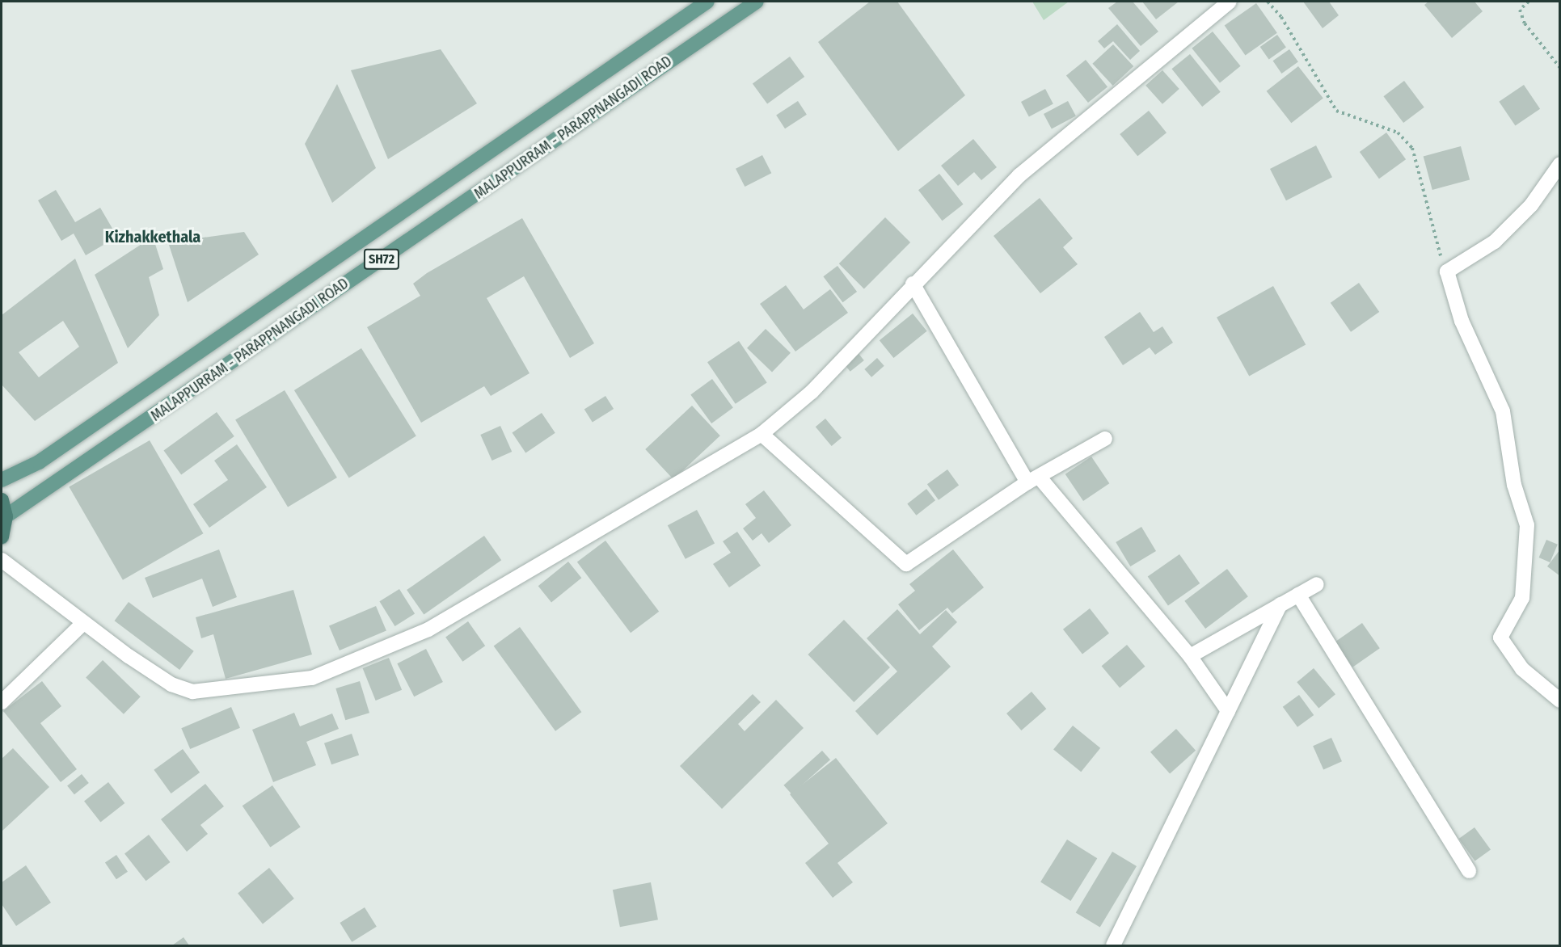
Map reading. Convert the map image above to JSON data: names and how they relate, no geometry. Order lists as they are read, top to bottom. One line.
{"streets":{"main road":["MALAPPURRAM - PARAPPNANGADI ROAD","SH72"]},"districts":["Kizhakkethala"]}
